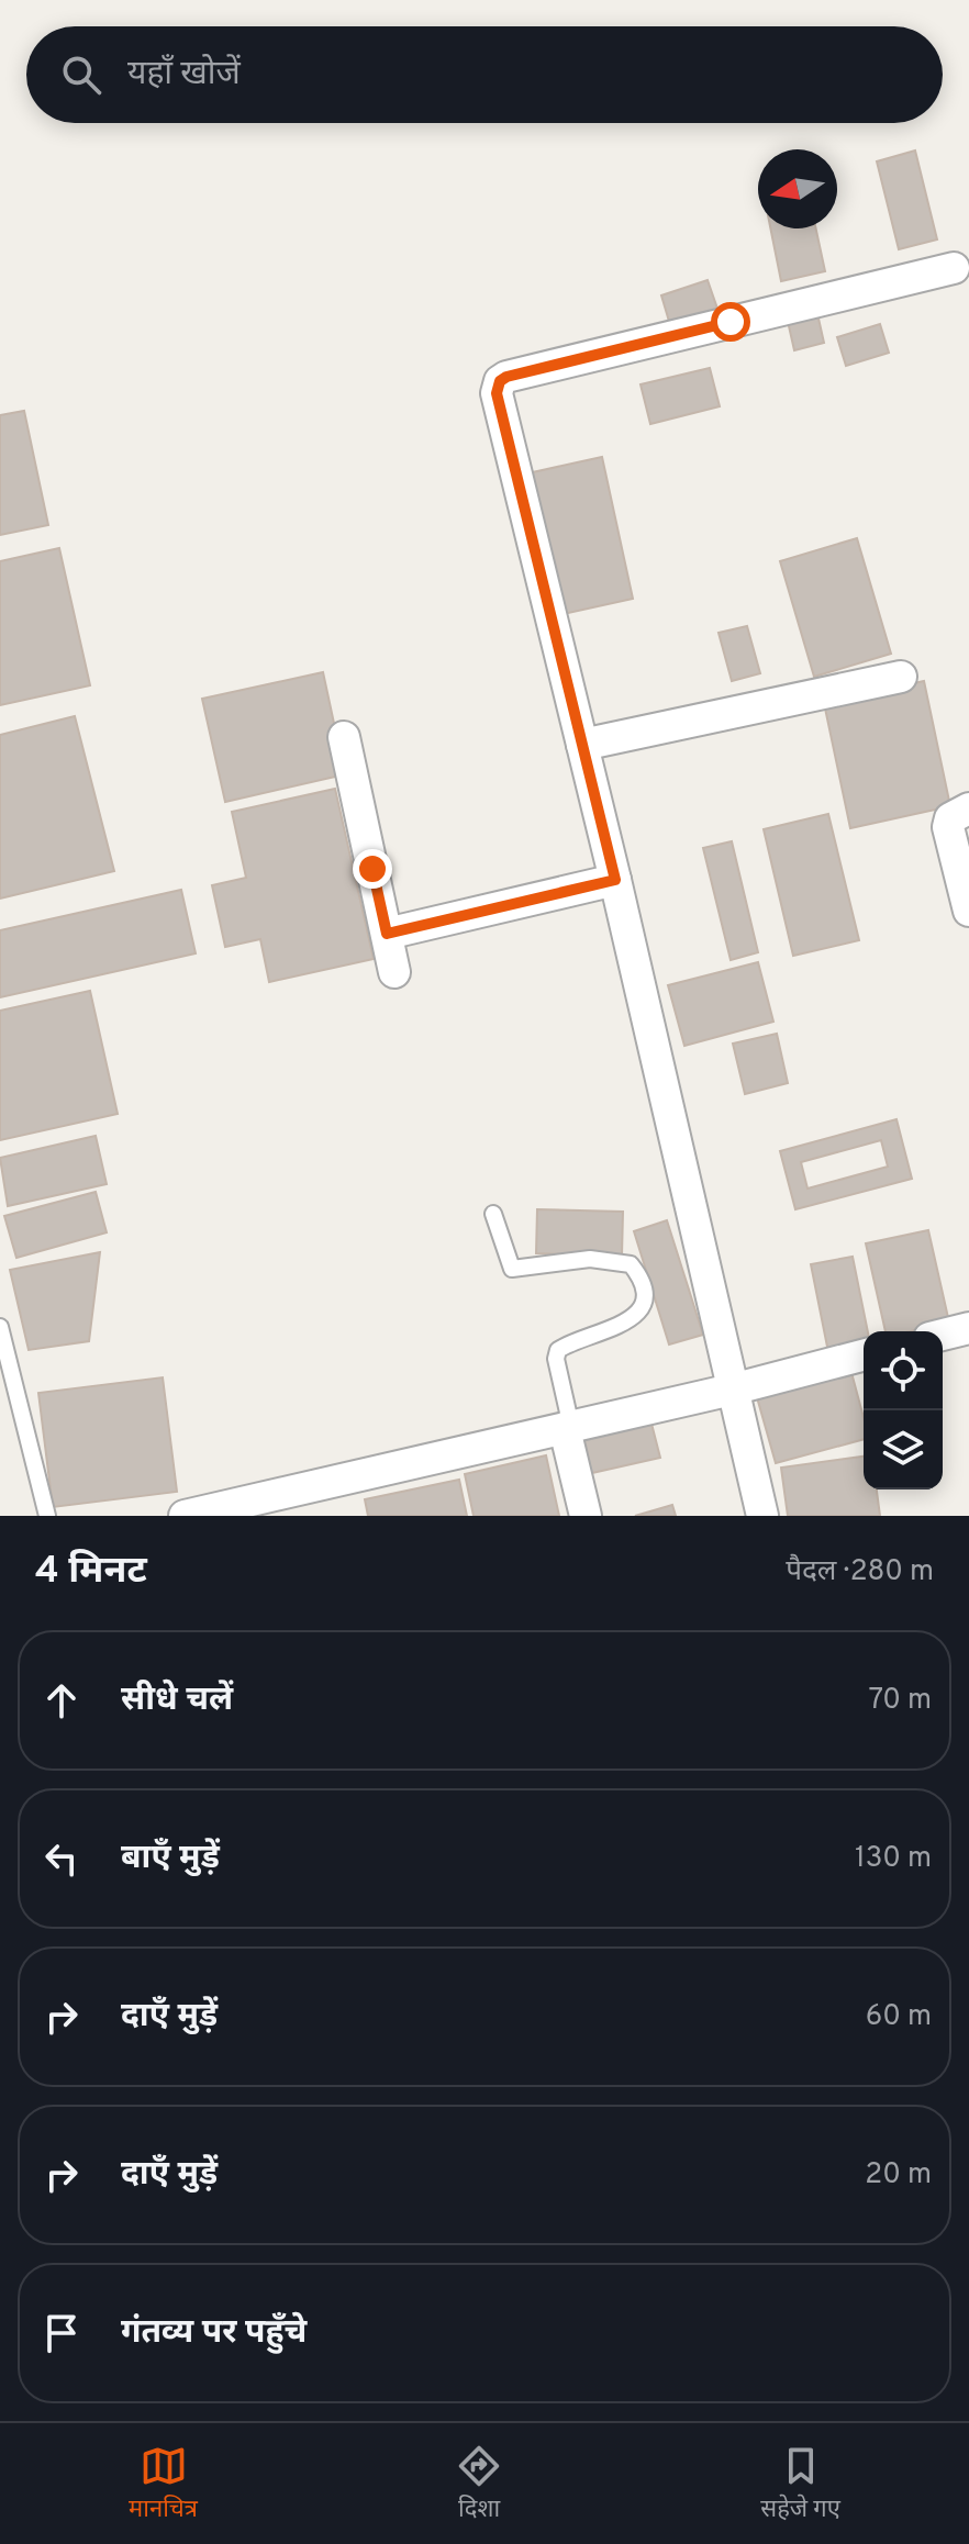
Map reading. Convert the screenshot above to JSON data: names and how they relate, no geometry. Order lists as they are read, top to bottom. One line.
{"north":"left","page":{"search":"यहाँ खोजें","heading":["4 मिनट","पैदल · 280 m"],"list":[["सीधे चलें","70 m"],["बाएँ मुड़ें","130 m"],["दाएँ मुड़ें","60 m"],["दाएँ मुड़ें","20 m"],"गंतव्य पर पहुँचे"],"nav":["मानचित्र","दिशा","सहेजे गए"]}}
